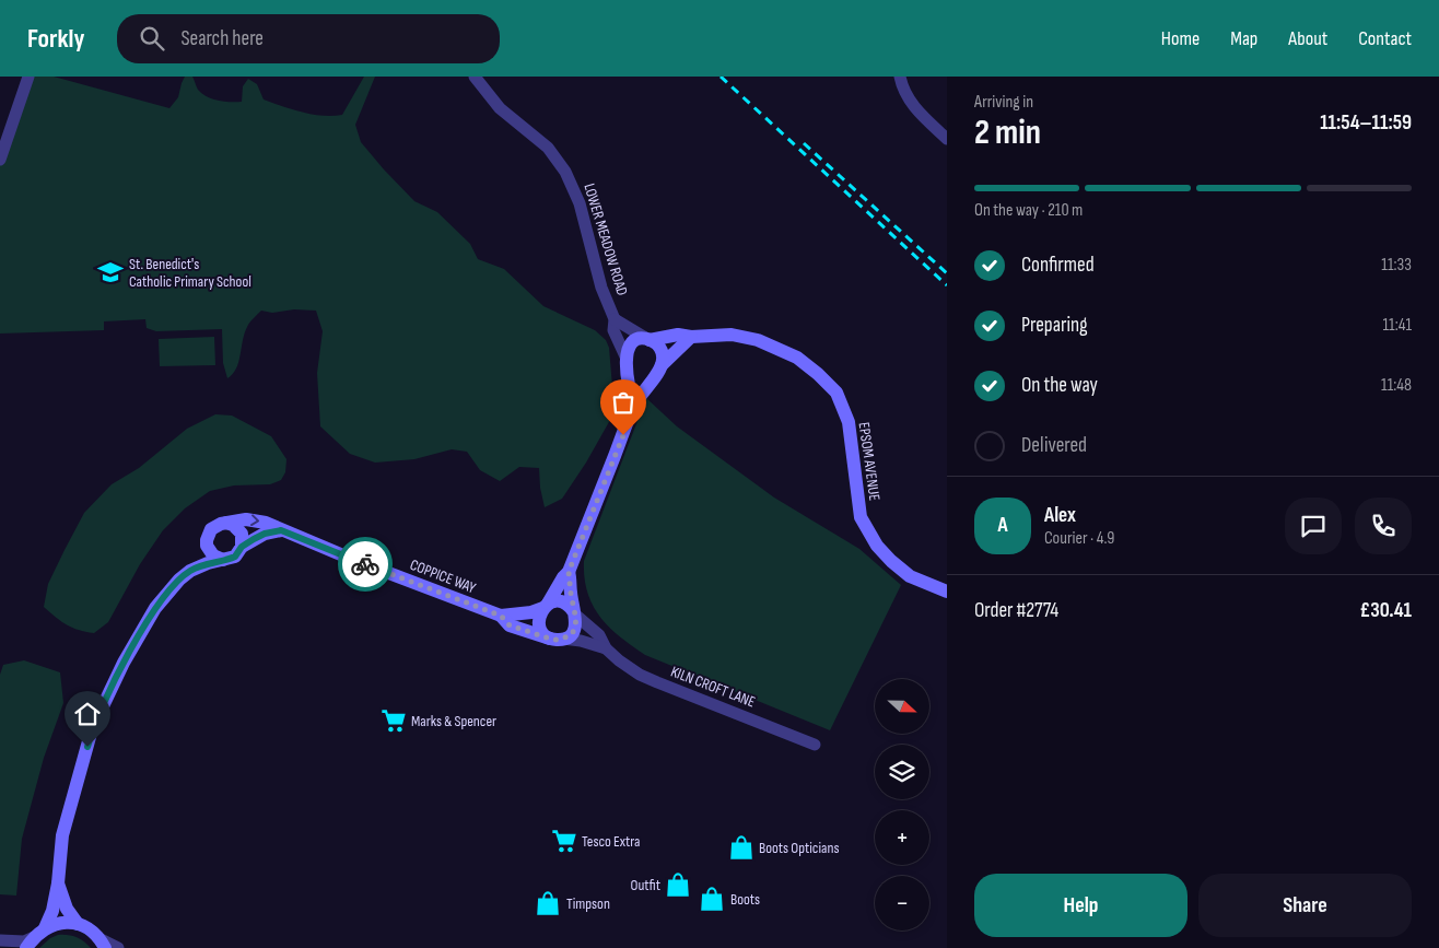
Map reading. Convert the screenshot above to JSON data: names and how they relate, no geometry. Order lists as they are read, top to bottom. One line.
{"streets":{"street":["LOWER MEADOW ROAD","EPSOM AVENUE","COPPICE WAY","KILN CROFT LANE"]},"crossings":[["LOWER MEADOW ROAD","EPSOM AVENUE"],["COPPICE WAY","KILN CROFT LANE"]],"places":{"school or university":["St. Benedict's Catholic Primary School"],"supermarket":["Marks & Spencer","Tesco Extra"],"shop":["Boots Opticians","Outfit","Boots","Timpson"]},"north":"right","page":{"header":"Forkly","search":"Search here","nav":["Home","Map","About","Contact"],"heading":["2 min","Arriving in","11:54–11:59"],"panel":["Alex","Courier · 4.9","Order #2774","£30.41"],"bar":"On the way · 210 m","list":[["Confirmed","11:33"],["Preparing","11:41"],["On the way","11:48"],"Delivered"],"round":"A","map_buttons":["+","−"],"buttons":["Help","Share"]}}
